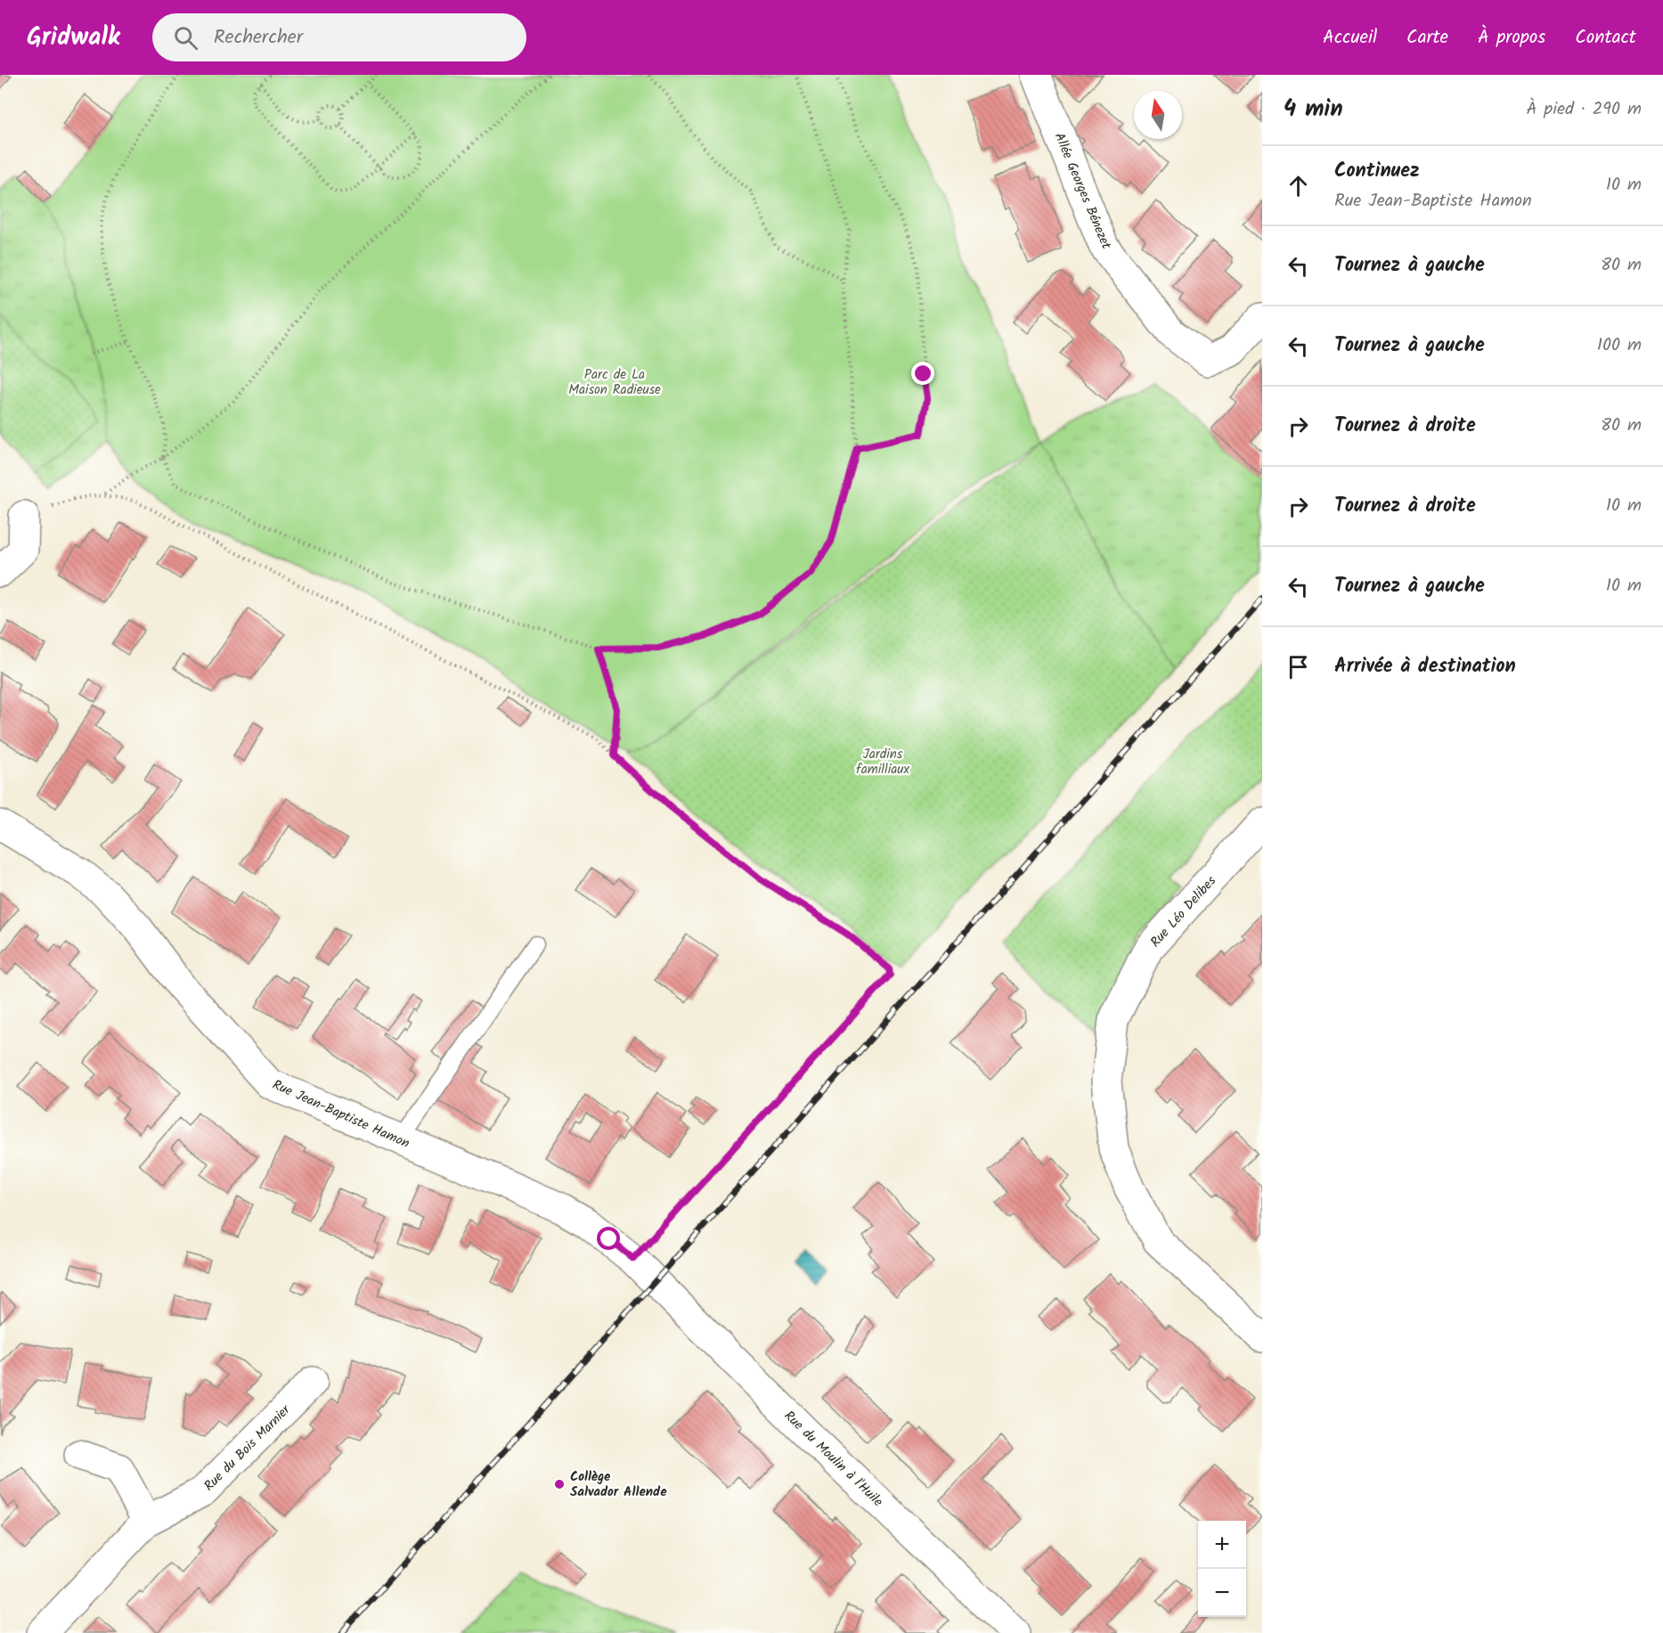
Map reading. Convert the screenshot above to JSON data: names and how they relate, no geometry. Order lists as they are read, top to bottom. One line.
{"streets":{"street":["Allée Georges Bénezet","Rue Léo Delibes","Rue Jean-Baptiste Hamon","Rue du Bois Marnier","Rue du Moulin à l'Huile"]},"crossings":[["Rue Jean-Baptiste Hamon","Rue du Moulin à l'Huile"]],"parks":["Parc de La Maison Radieuse","Jardins familliaux"],"places":["Collège Salvador Allende"],"north":"top","page":{"header":"Gridwalk","search":"Rechercher","nav":["Accueil","Carte","À propos","Contact"],"heading":["4 min","À pied · 290 m"],"list":[["Continuez","Rue Jean-Baptiste Hamon","10 m"],["Tournez à gauche","80 m"],["Tournez à gauche","100 m"],["Tournez à droite","80 m"],["Tournez à droite","10 m"],["Tournez à gauche","10 m"],"Arrivée à destination"],"map_buttons":["+","−"]}}
